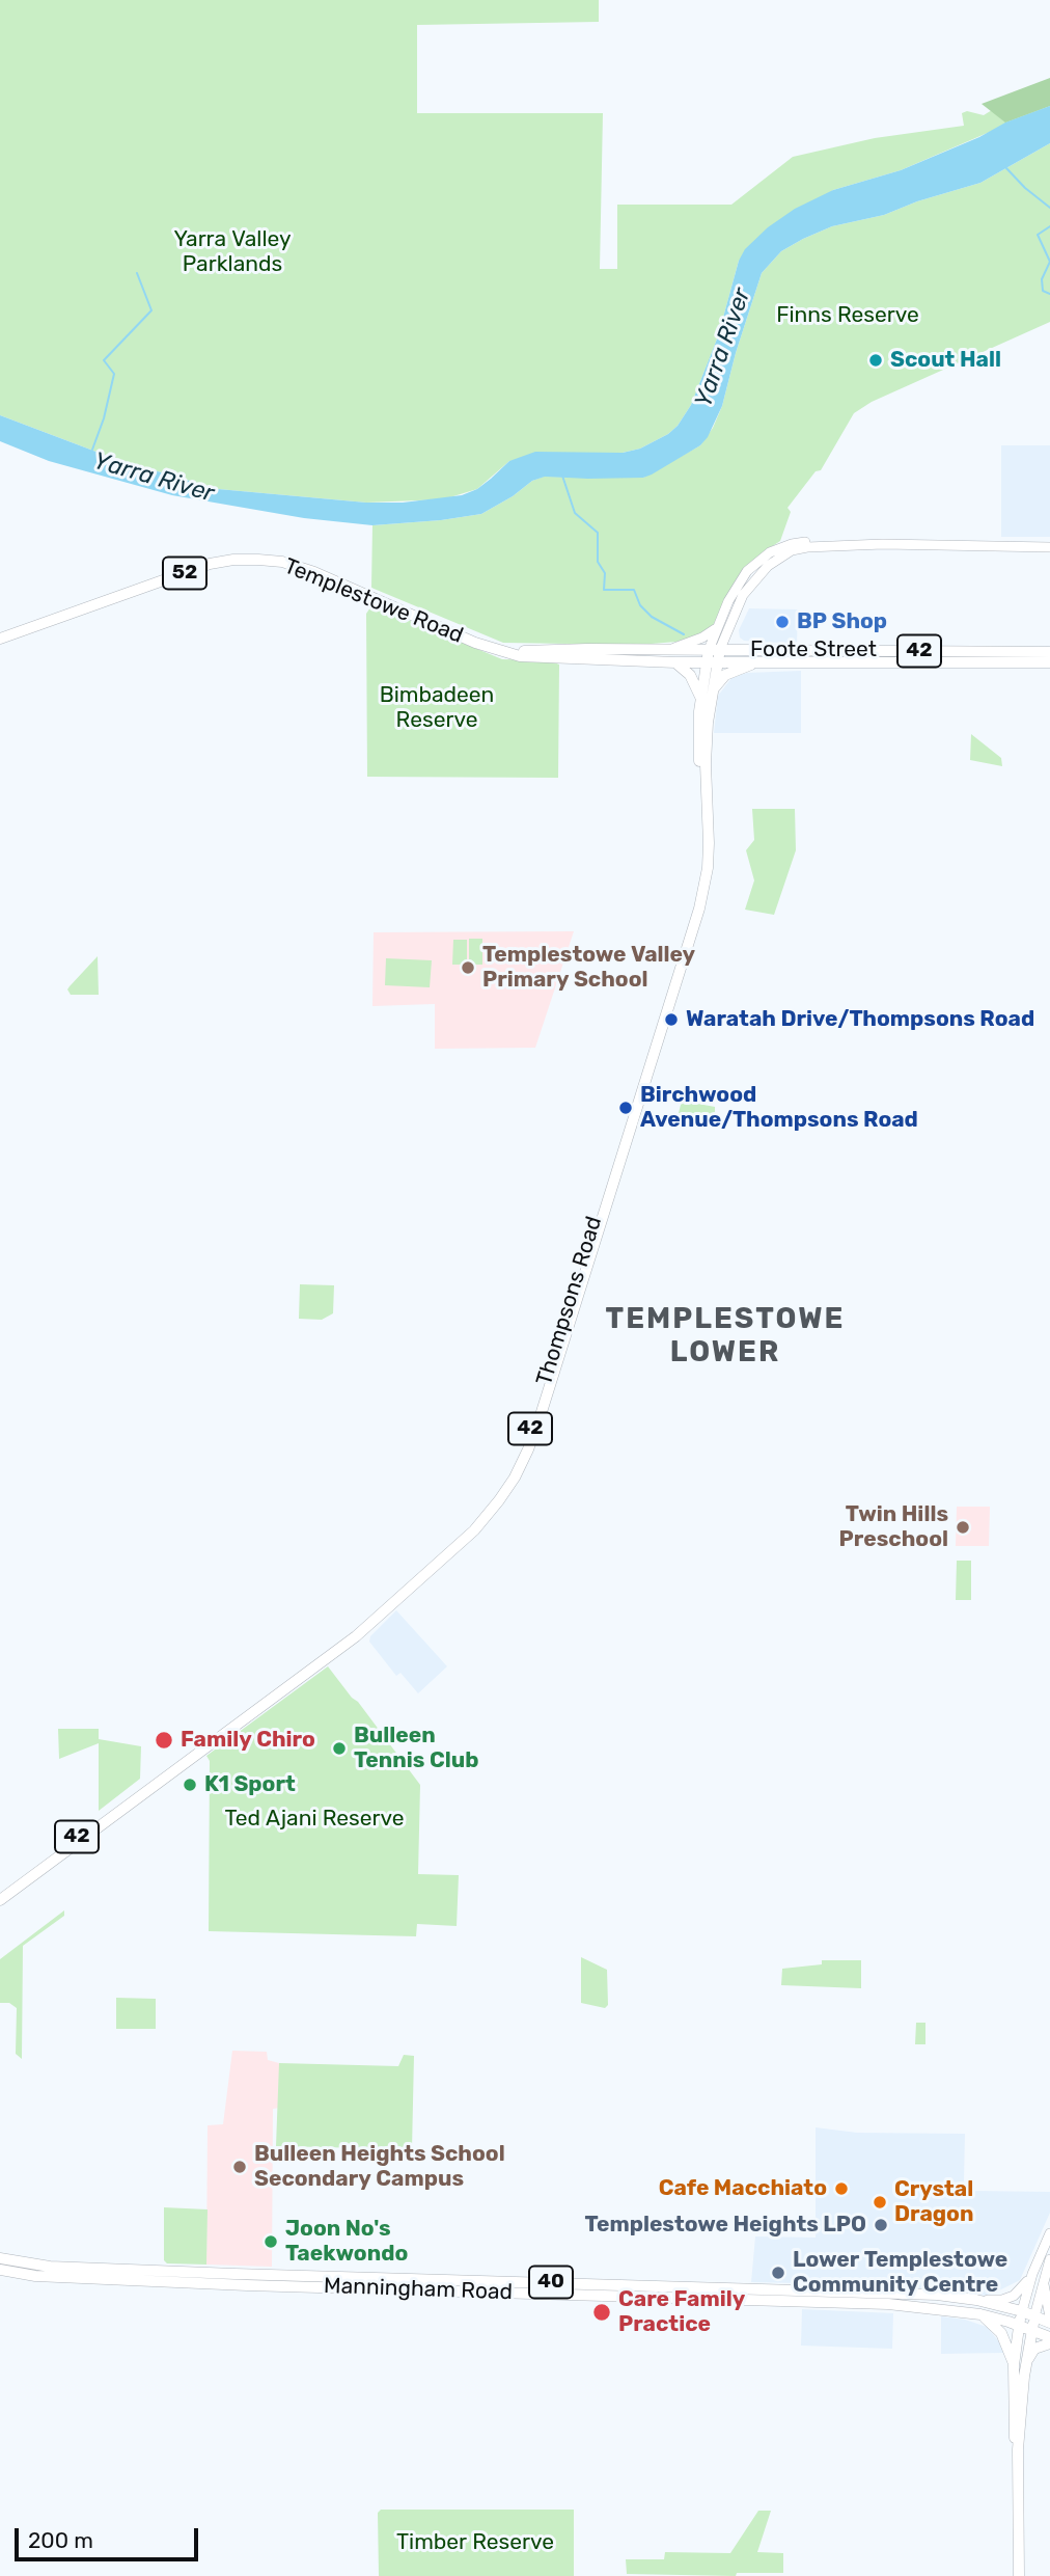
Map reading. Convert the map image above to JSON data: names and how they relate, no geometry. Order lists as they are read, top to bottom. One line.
{"streets":{"main road":["52","Templestowe Road","Foote Street","42","Thompsons Road","40","Manningham Road"]},"crossings":[["Templestowe Road","Foote Street"],["Templestowe Road","Thompsons Road"],["Foote Street","42"],["Foote Street","Thompsons Road"],["42","Thompsons Road"]],"districts":["TEMPLESTOWE LOWER"],"water":["Yarra River"],"parks":["Yarra Valley Parklands","Finns Reserve","Bimbadeen Reserve","Ted Ajani Reserve","Timber Reserve"],"places":["Scout Hall","BP Shop","Templestowe Valley Primary School","Waratah Drive/Thompsons Road","Birchwood Avenue/Thompsons Road","Twin Hills Preschool","Family Chiro","Bulleen Tennis Club","K1 Sport","Bulleen Heights School Secondary Campus","Cafe Macchiato","Crystal Dragon","Templestowe Heights LPO","Joon No's Taekwondo","Lower Templestowe Community Centre","Care Family Practice"],"scale_bar":"200 m"}
